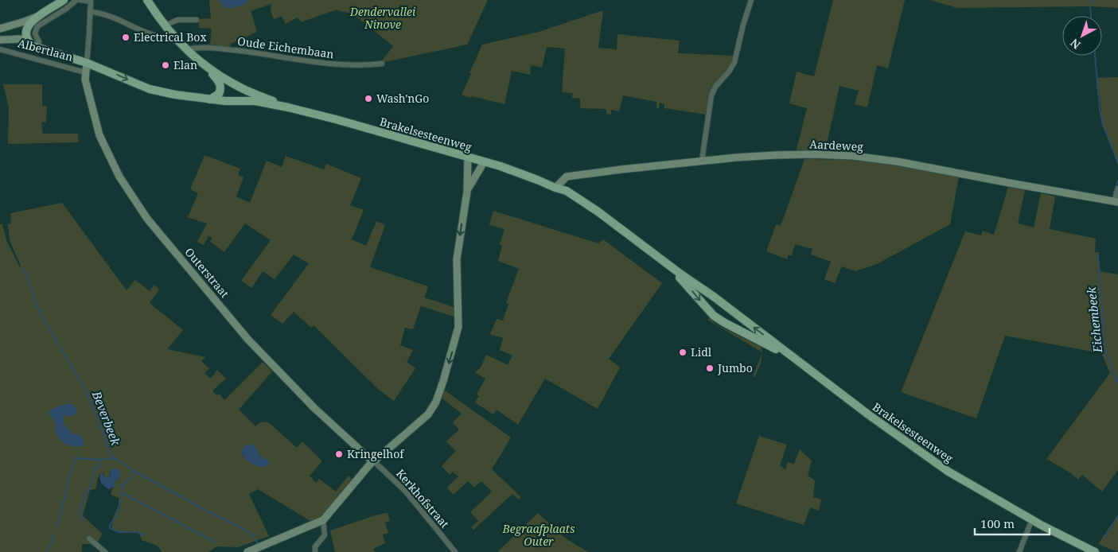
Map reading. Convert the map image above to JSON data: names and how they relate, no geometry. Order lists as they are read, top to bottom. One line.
{"streets":{"main road":["Albertlaan","Brakelsesteenweg"],"street":["Oude Eichembaan","Aardeweg","Outerstraat","Kerkhofstraat"]},"crossings":[["Albertlaan","Brakelsesteenweg"],["Albertlaan","Outerstraat"],["Brakelsesteenweg","Aardeweg"],["Brakelsesteenweg","Outerstraat"],["Outerstraat","Kerkhofstraat"]],"water":["Eichembeek","Beverbeek"],"parks":["Dendervallei Ninove","Begraafplaats Outer"],"places":["Electrical Box","Elan","Wash'nGo","Lidl","Jumbo","Kringelhof"],"scale_bar":"100 m","north":"bottom left"}
